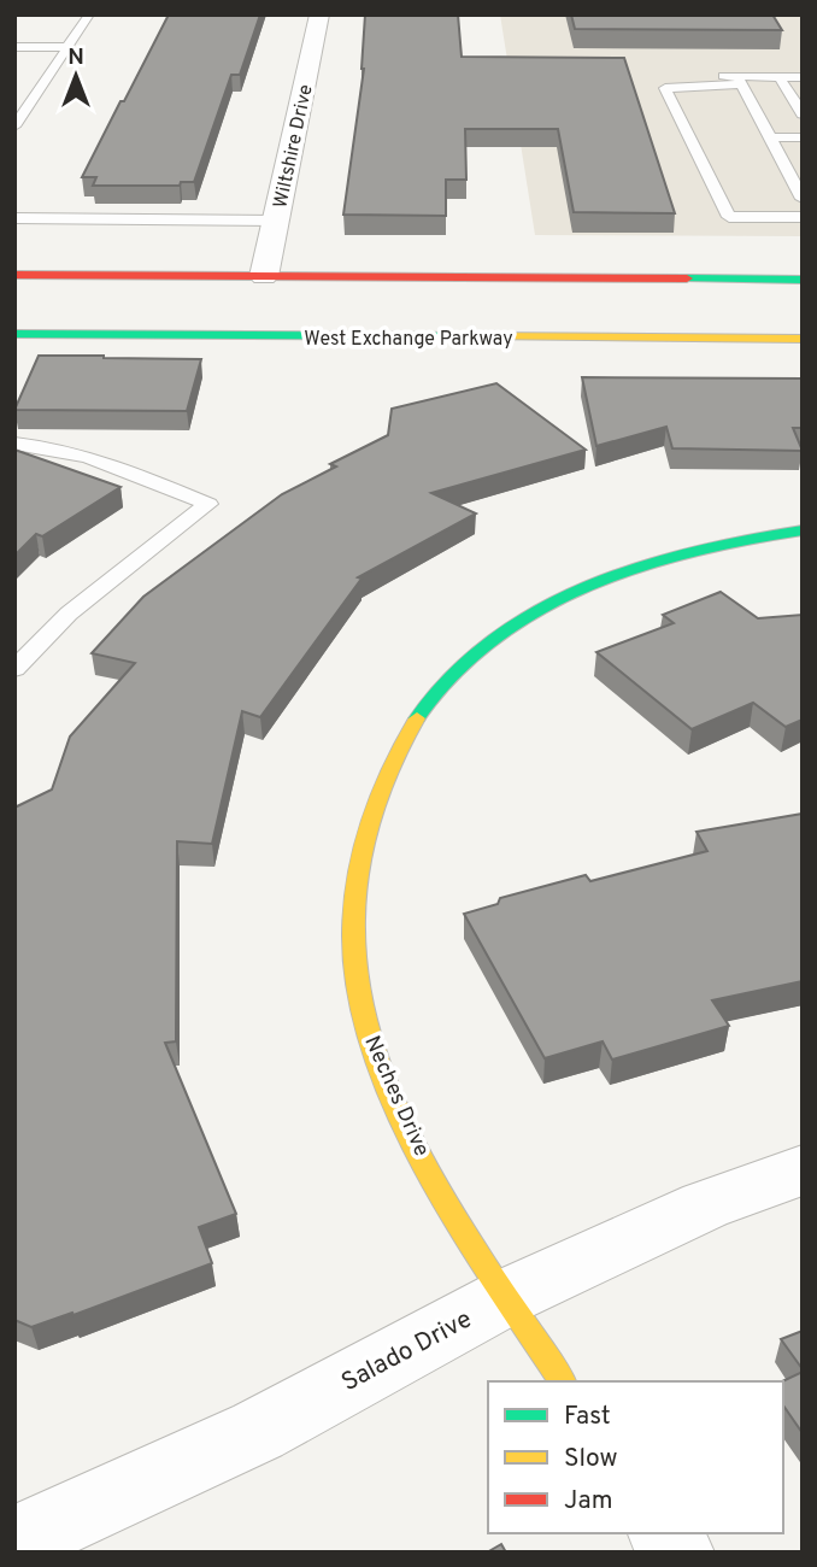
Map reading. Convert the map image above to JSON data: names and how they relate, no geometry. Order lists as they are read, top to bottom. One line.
{"streets":{"main road":["West Exchange Parkway","Neches Drive"],"street":["Wiltshire Drive","Salado Drive"]},"crossings":[["Neches Drive","Salado Drive"]],"legend":["Fast","Slow","Jam"],"north":"top"}
